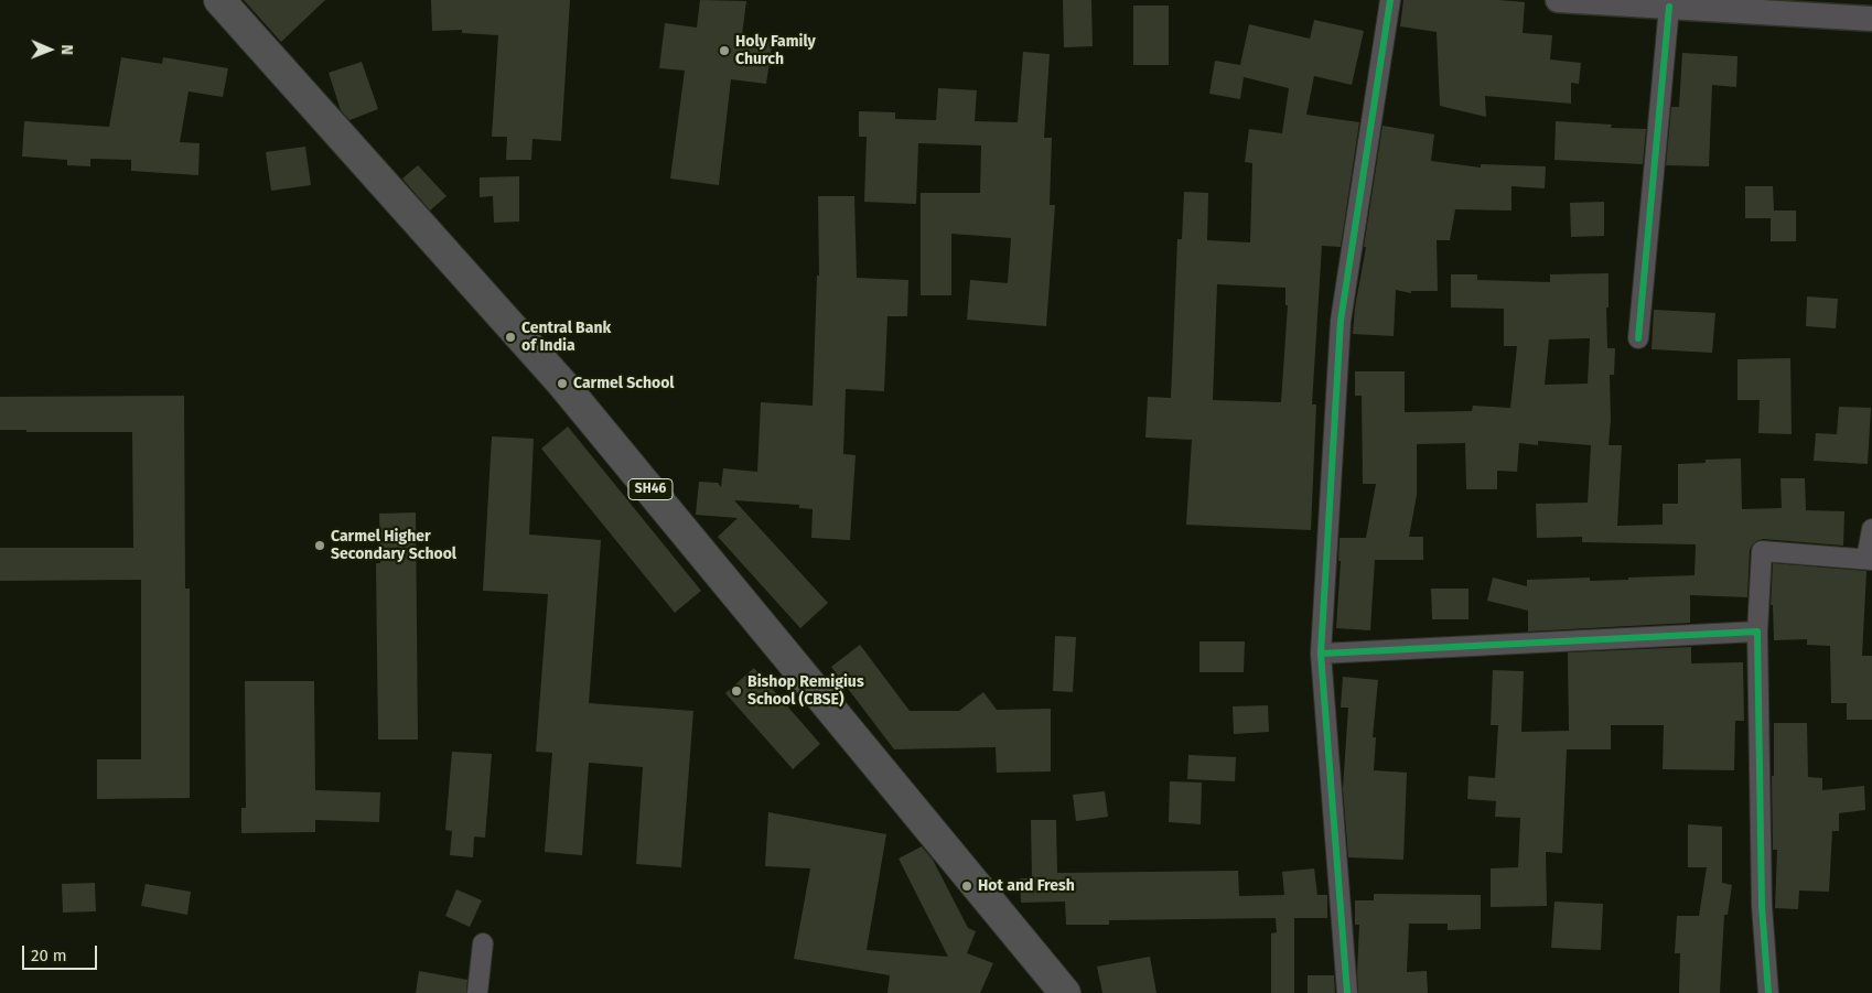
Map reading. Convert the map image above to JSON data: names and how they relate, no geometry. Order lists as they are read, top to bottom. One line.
{"streets":{"main road":["SH46"]},"places":["Holy Family Church","Central Bank of India","Carmel School","Carmel Higher Secondary School","Bishop Remigius School (CBSE)","Hot and Fresh"],"scale_bar":"20 m","north":"right"}
